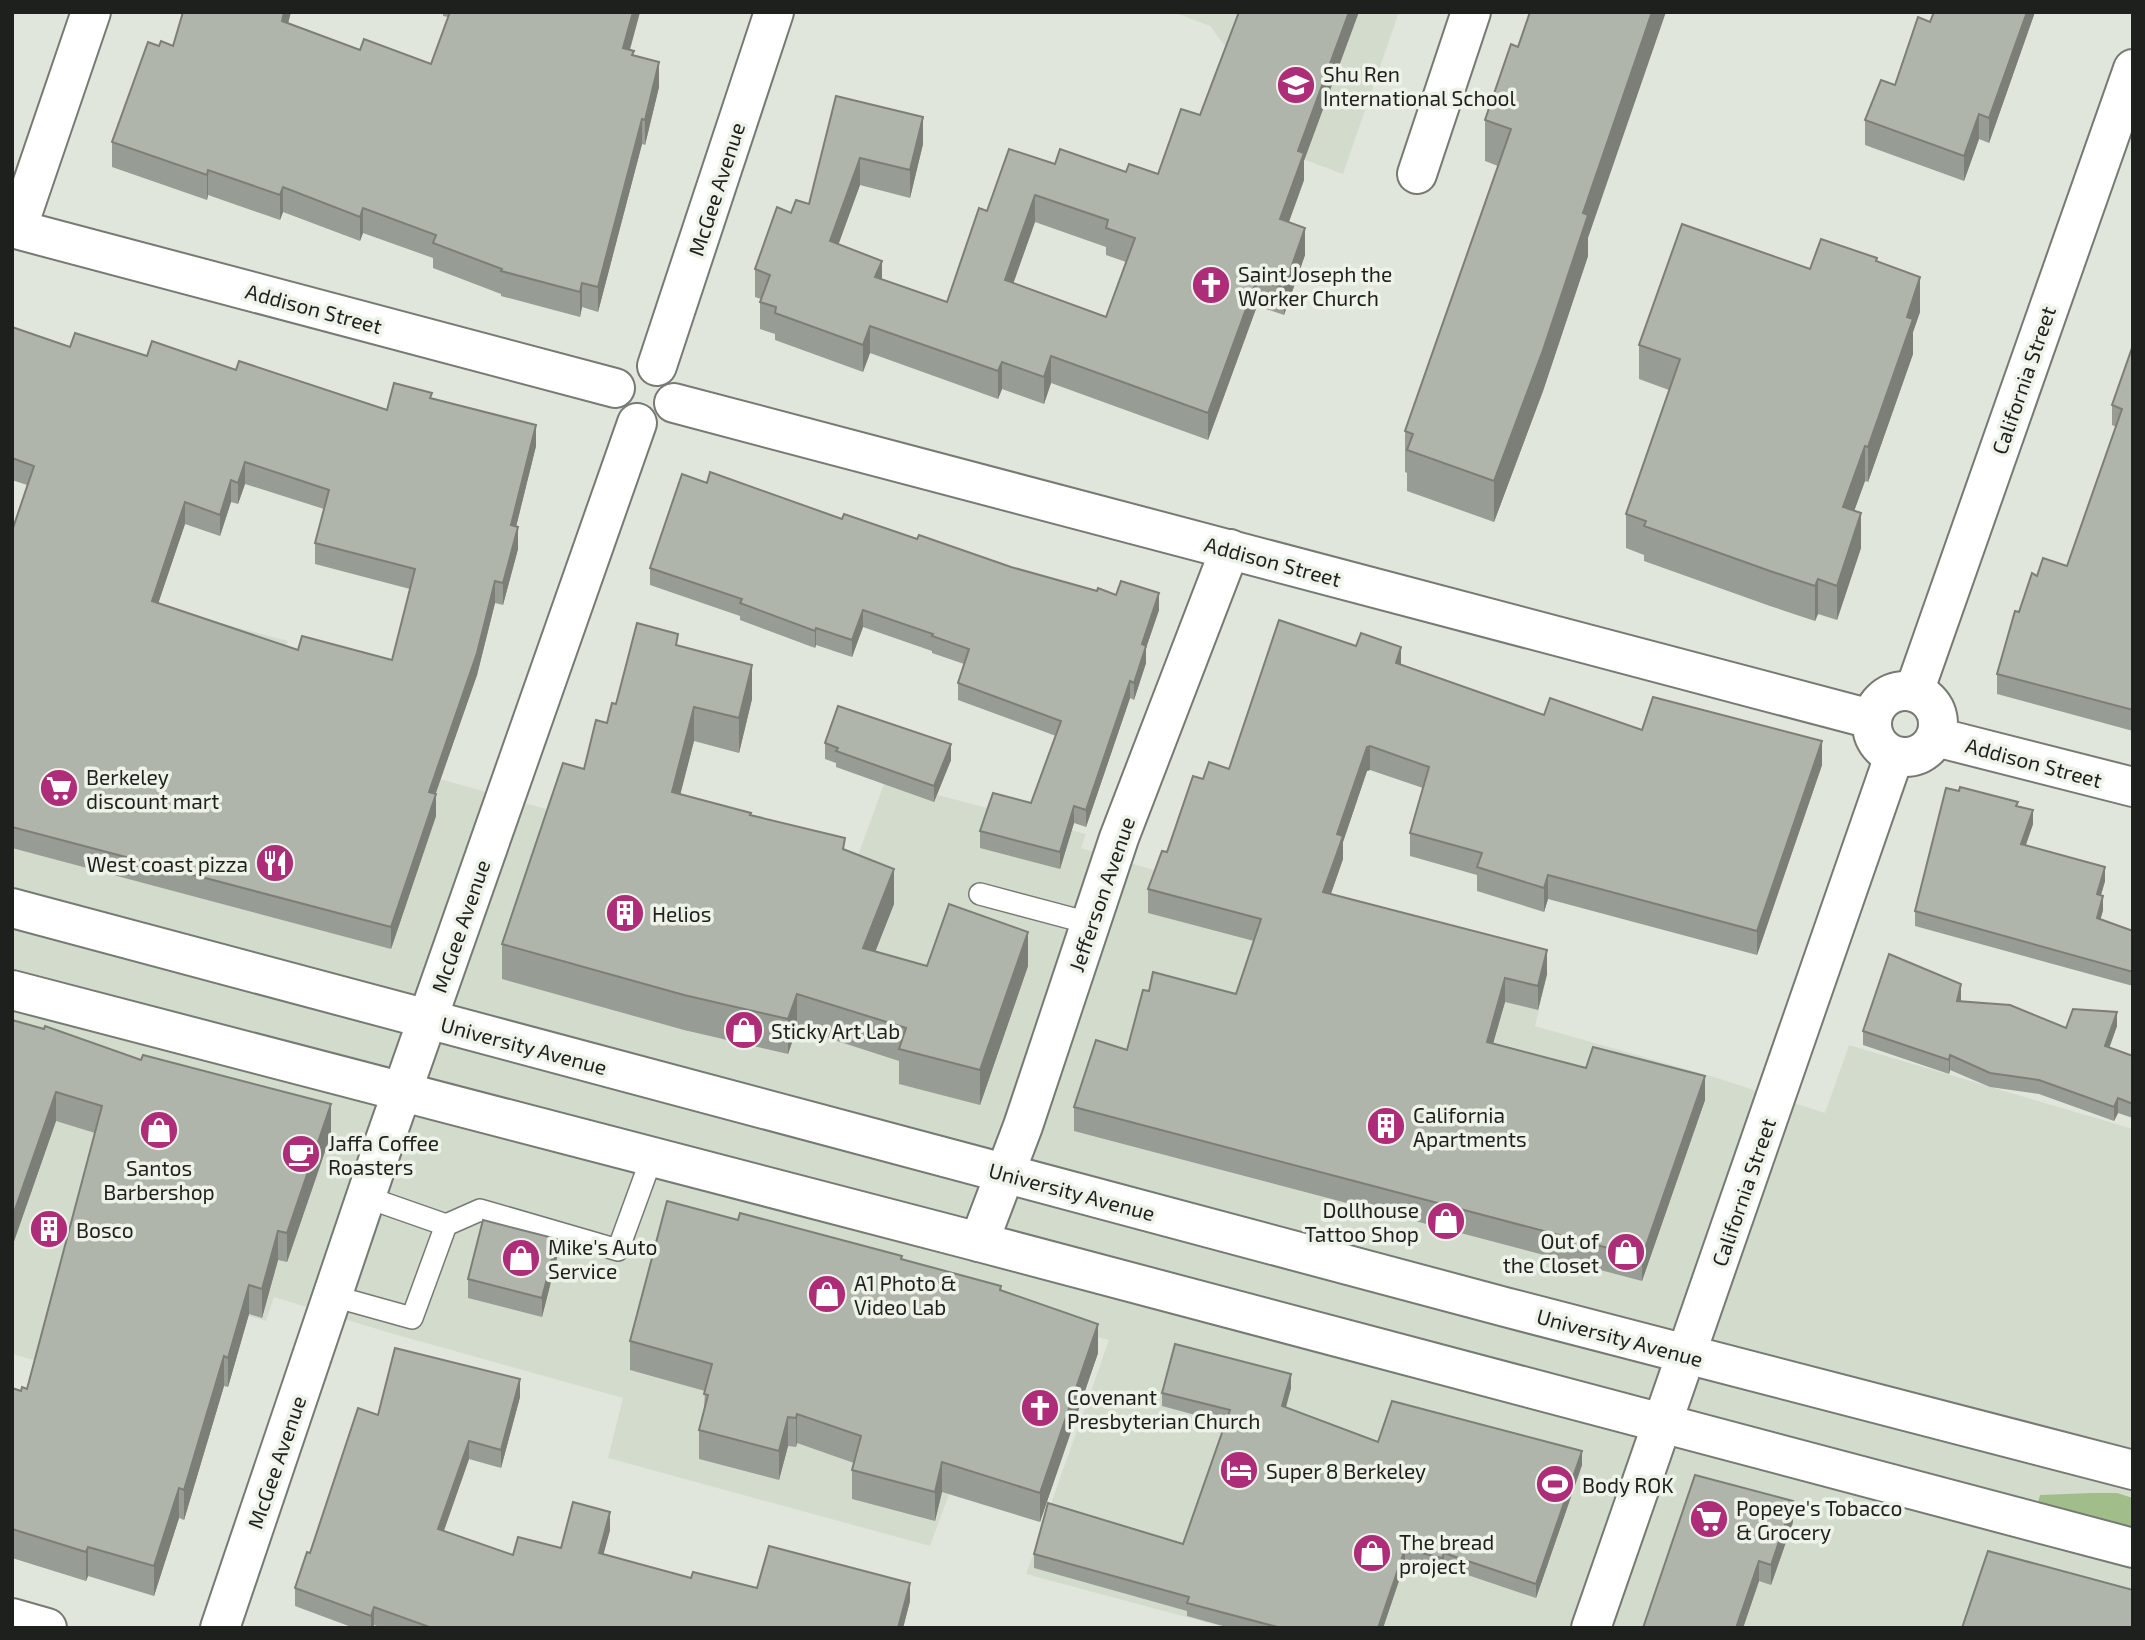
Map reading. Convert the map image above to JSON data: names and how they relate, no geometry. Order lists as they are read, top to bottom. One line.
{"streets":{"street":["McGee Avenue","Addison Street","California Street","Jefferson Avenue","University Avenue"]},"crossings":[["McGee Avenue","Addison Street"],["McGee Avenue","University Avenue"],["Addison Street","California Street"],["Addison Street","Jefferson Avenue"],["California Street","University Avenue"],["Jefferson Avenue","University Avenue"]],"places":{"school or university":["Shu Ren International School"],"church":["Saint Joseph the Worker Church","Covenant Presbyterian Church"],"supermarket":["Berkeley discount mart","Popeye's Tobacco & Grocery"],"restaurant":["West coast pizza"],"building":["Helios","California Apartments","Bosco"],"shop":["Sticky Art Lab","Santos Barbershop","Dollhouse Tattoo Shop","Out of the Closet","Mike's Auto Service","A1 Photo & Video Lab","The bread project"],"cafe":["Jaffa Coffee Roasters"],"hotel":["Super 8 Berkeley"],"sports":["Body ROK"]}}
